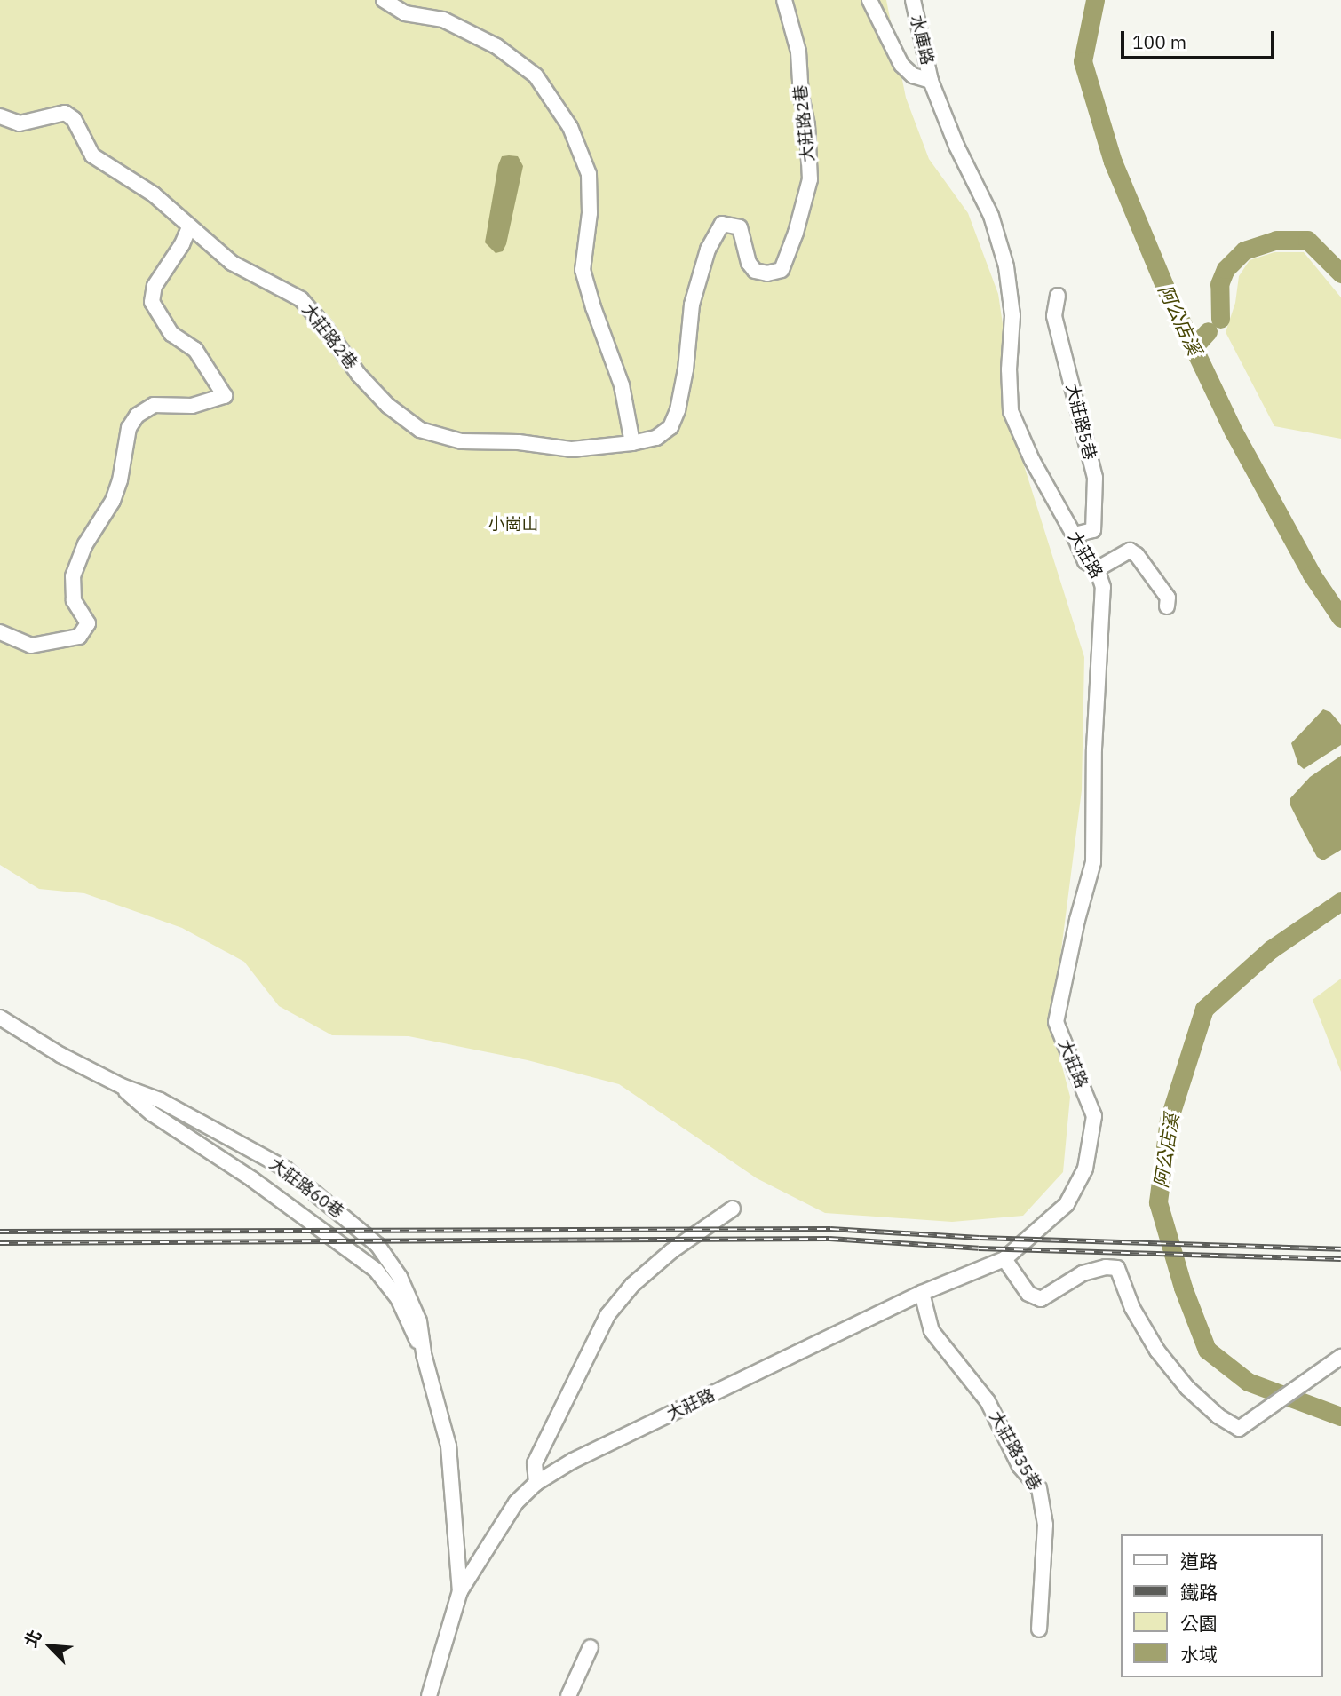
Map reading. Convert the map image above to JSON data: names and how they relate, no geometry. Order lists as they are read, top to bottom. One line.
{"streets":{"street":["水庫路","大莊路2巷","大莊路5巷","大莊路","大莊路60巷","大莊路35巷"]},"crossings":[["水庫路","大莊路"],["大莊路5巷","大莊路"],["大莊路","大莊路60巷"],["大莊路","大莊路35巷"]],"water":["阿公店溪"],"parks":["小崗山"],"legend":["道路","鐵路","公園","水域"],"scale_bar":"100 m","north":"top left"}
